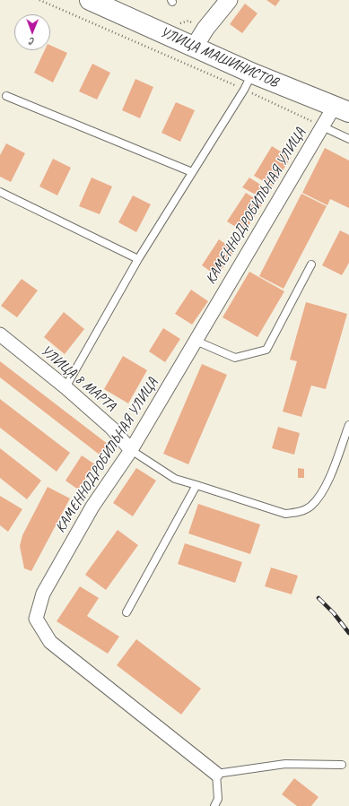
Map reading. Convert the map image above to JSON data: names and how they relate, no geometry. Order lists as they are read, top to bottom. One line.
{"streets":{"main road":["УЛИЦА МАШИНИСТОВ"],"street":["КАМЕННОДРОБИЛЬНАЯ УЛИЦА","УЛИЦА 8 МАРТА"]},"crossings":[["УЛИЦА МАШИНИСТОВ","КАМЕННОДРОБИЛЬНАЯ УЛИЦА"],["КАМЕННОДРОБИЛЬНАЯ УЛИЦА","УЛИЦА 8 МАРТА"]],"north":"bottom"}
